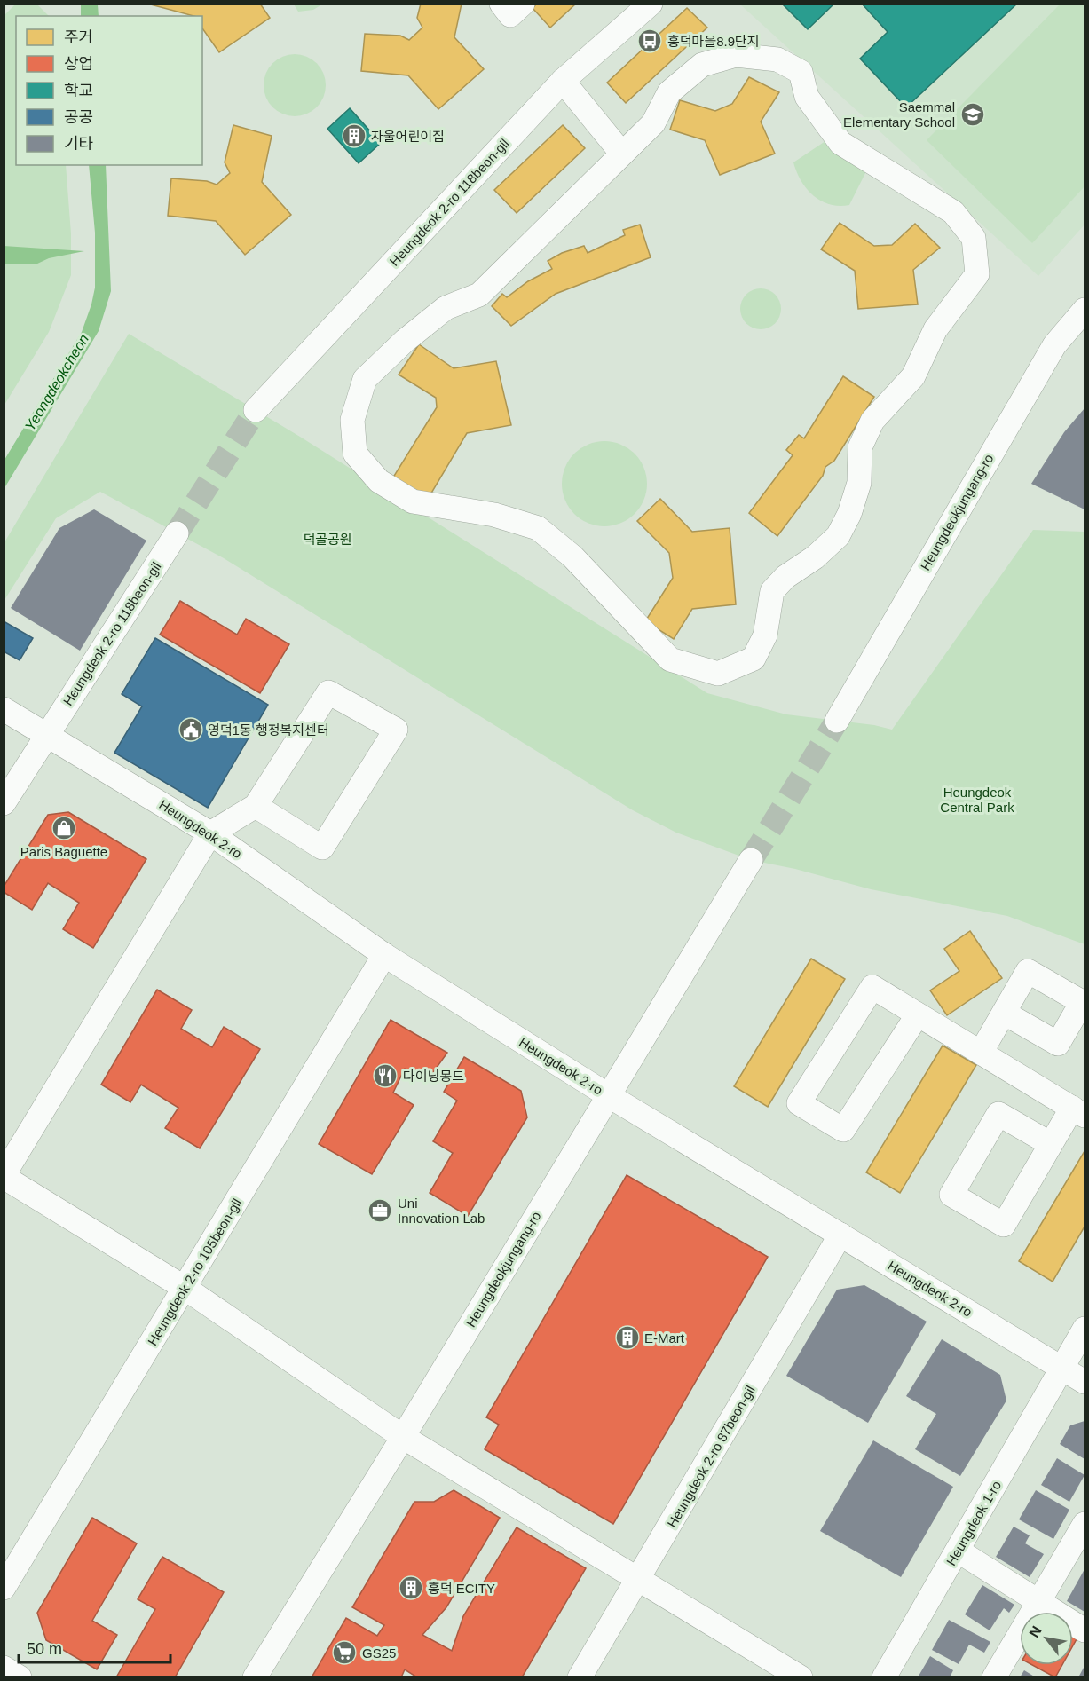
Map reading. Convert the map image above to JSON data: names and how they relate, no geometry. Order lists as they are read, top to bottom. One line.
{"streets":{"street":["Heungdeok 2-ro 118beon-gil","Heungdeokjungang-ro","Heungdeok 2-ro","Heungdeok 2-ro 105beon-gil","Heungdeok 2-ro 87beon-gil","Heungdeok 1-ro"]},"crossings":[["Heungdeok 2-ro 118beon-gil","Heungdeok 2-ro"],["Heungdeokjungang-ro","Heungdeok 2-ro"],["Heungdeok 2-ro","Heungdeok 2-ro 105beon-gil"],["Heungdeok 2-ro","Heungdeok 2-ro 87beon-gil"],["Heungdeok 2-ro","Heungdeok 1-ro"]],"water":["Yeongdeokcheon"],"parks":["덕골공원","Heungdeok Central Park"],"places":{"bus stop":["흥덕마을8.9단지"],"school or university":["Saemmal Elementary School"],"building":["자울어린이집","E-Mart","흥덕 ECITY"],"public building":["영덕1동 행정복지센터"],"shop":["Paris Baguette"],"restaurant":["다이닝몽드"],"office":["Uni Innovation Lab"],"supermarket":["GS25"]},"legend":["주거","상업","학교","공공","기타"],"scale_bar":"50 m","north":"top left"}
